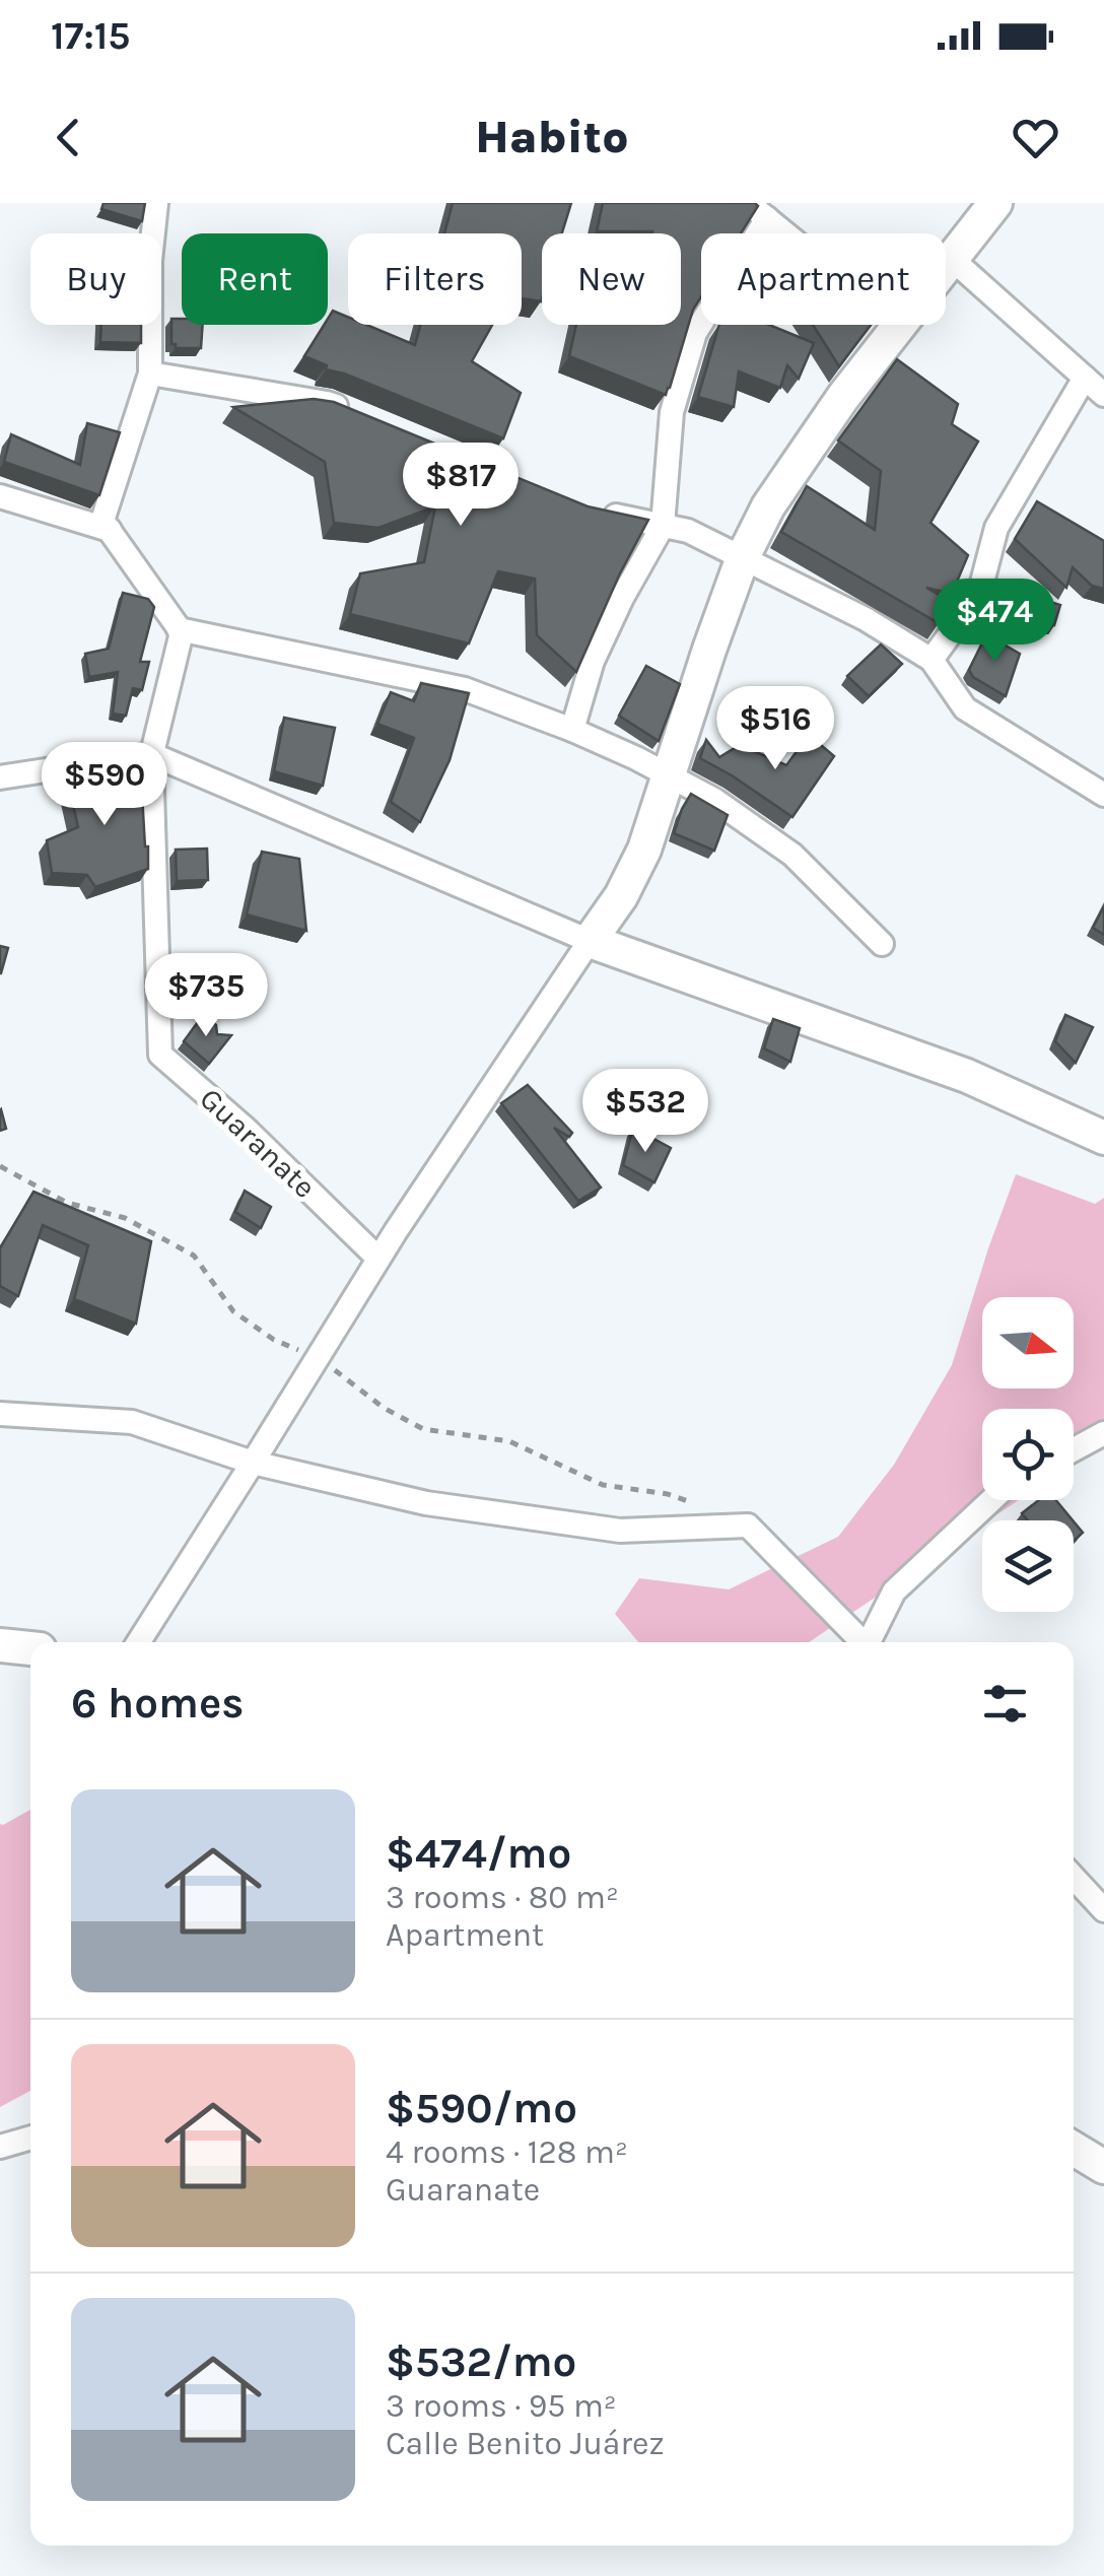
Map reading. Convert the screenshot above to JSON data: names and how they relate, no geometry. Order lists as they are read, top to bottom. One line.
{"streets":{"street":["Guaranate"]},"north":"right","page":{"status":"17:15","header":"Habito","chip":["Buy","Rent","Filters","New","Apartment"],"price":["$817","$474","$516","$590","$735","$532"],"heading":"6 homes","list":[{"name":"$474/mo","note":"3 rooms · 80 m² · Apartment"},{"name":"$590/mo","note":"4 rooms · 128 m² · Guaranate"},{"name":"$532/mo","note":"3 rooms · 95 m² · Calle Benito Juárez"}]}}
